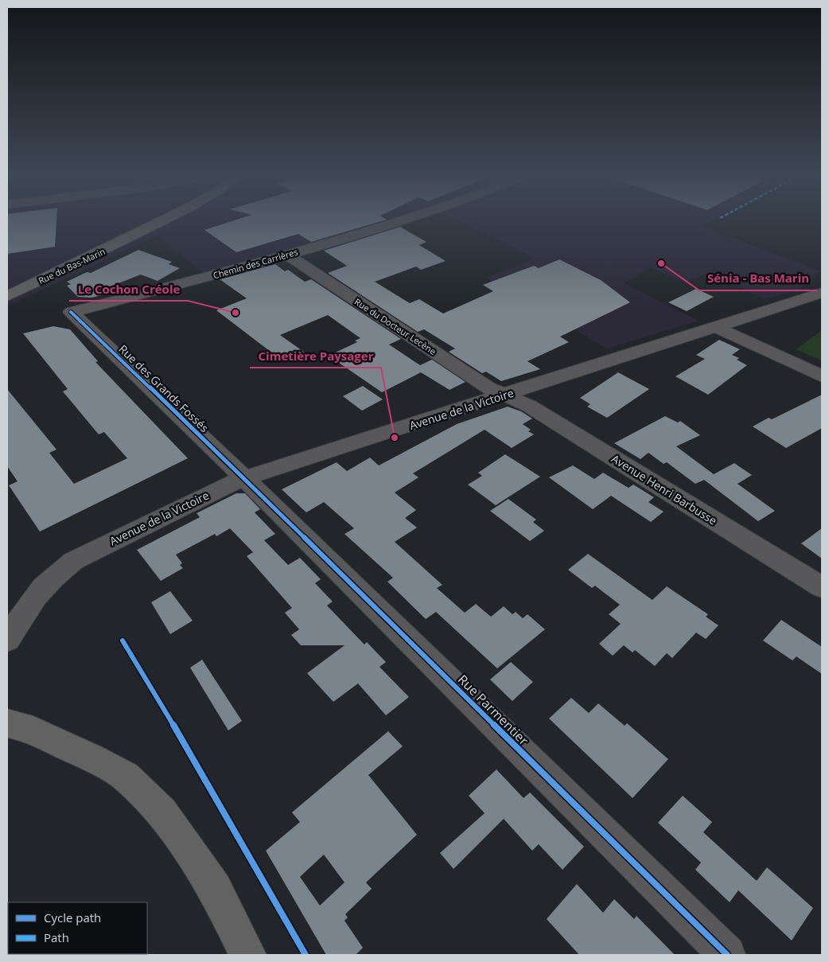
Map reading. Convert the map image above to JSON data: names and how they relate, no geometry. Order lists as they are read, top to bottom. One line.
{"streets":{"main road":["Rue du Bas-Marin"],"street":["Chemin des Carrières","Rue du Docteur Lecène","Rue des Grands Fossés","Avenue de la Victoire","Avenue Henri Barbusse","Rue Parmentier"]},"crossings":[["Chemin des Carrières","Rue du Docteur Lecène"],["Chemin des Carrières","Rue des Grands Fossés"],["Rue du Docteur Lecène","Avenue de la Victoire"],["Rue du Docteur Lecène","Avenue Henri Barbusse"],["Rue des Grands Fossés","Avenue de la Victoire"],["Rue des Grands Fossés","Rue Parmentier"],["Avenue de la Victoire","Avenue Henri Barbusse"],["Avenue de la Victoire","Rue Parmentier"]],"places":["Sénia - Bas Marin","Le Cochon Créole","Cimetière Paysager"],"legend":["Cycle path","Path"]}
